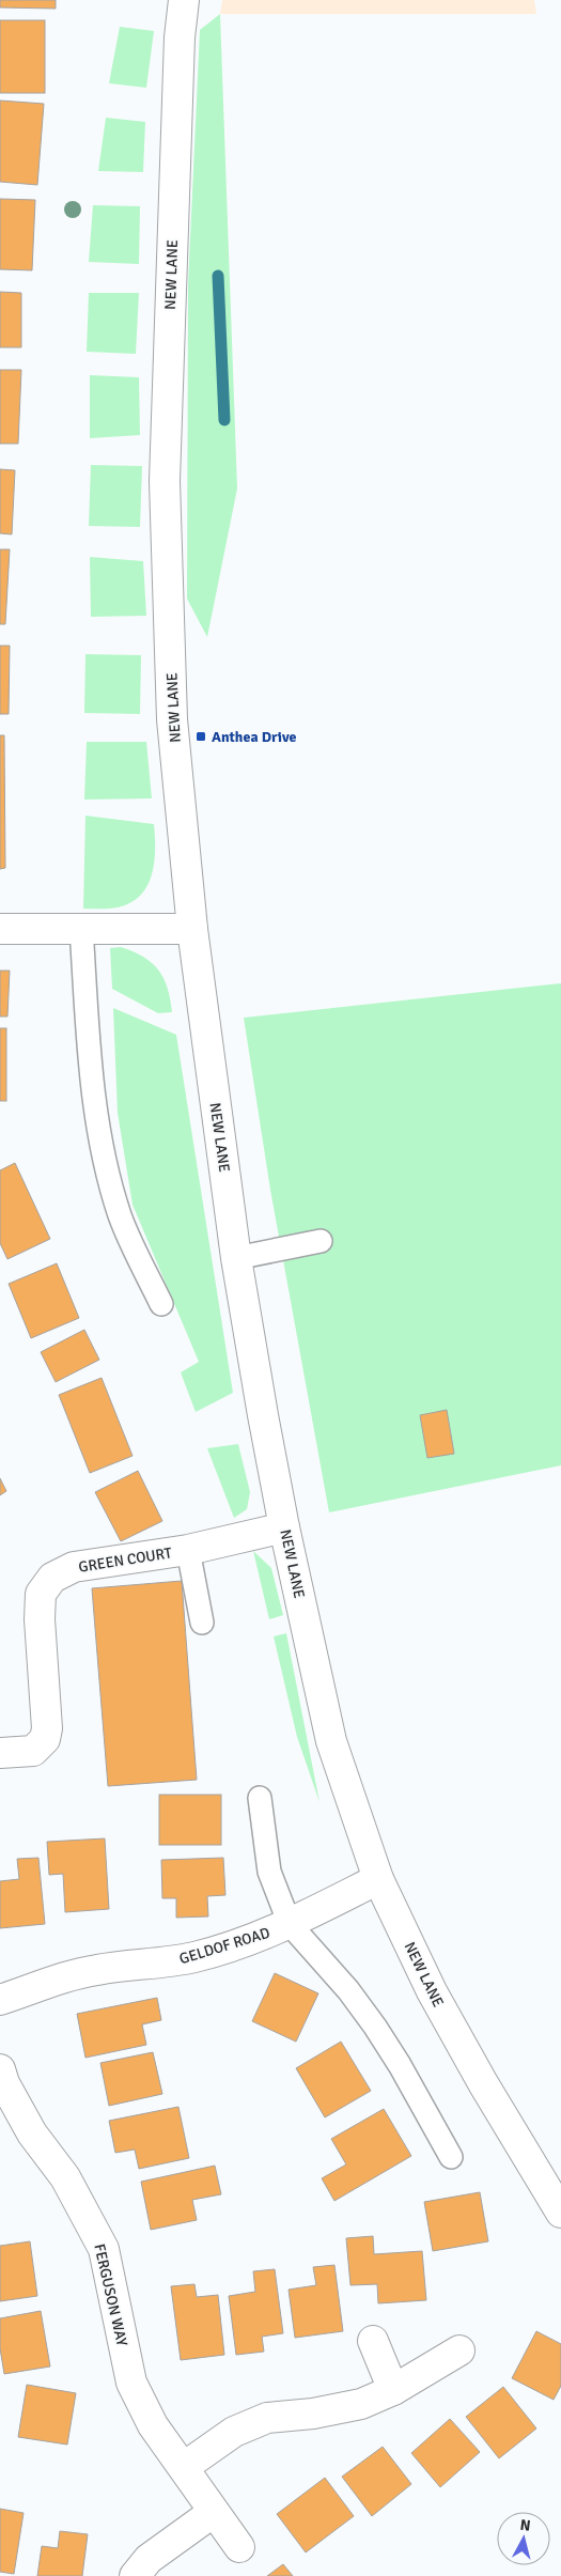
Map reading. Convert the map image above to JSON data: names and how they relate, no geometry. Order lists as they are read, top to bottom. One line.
{"streets":{"street":["NEW LANE","GREEN COURT","GELDOF ROAD","FERGUSON WAY"]},"crossings":[["NEW LANE","GREEN COURT"],["NEW LANE","GELDOF ROAD"]],"places":{"transit":["Anthea Drive"]},"north":"top"}
